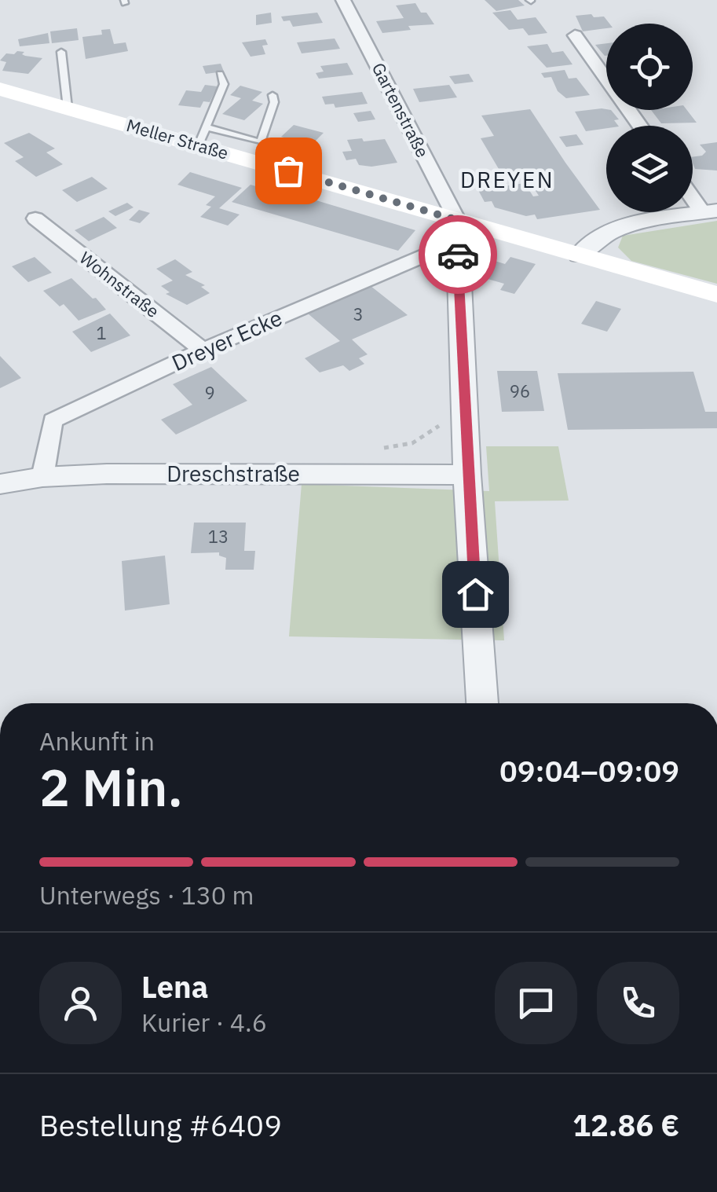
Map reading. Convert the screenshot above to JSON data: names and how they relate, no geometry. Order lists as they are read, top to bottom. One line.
{"streets":{"main road":["Meller Straße"],"street":["Gartenstraße","Wohnstraße","Dreyer Ecke","Dreschstraße"]},"crossings":[["Gartenstraße","Meller Straße"],["Wohnstraße","Dreyer Ecke"],["Dreyer Ecke","Dreschstraße"]],"districts":["DREYEN"],"house_numbers":["3","1","96","9","13"],"page":{"heading":["2 Min.","Ankunft in","09:04–09:09"],"panel":["Lena","Kurier · 4.6","Bestellung #6409","12.86 €"],"bar":"Unterwegs · 130 m"}}
